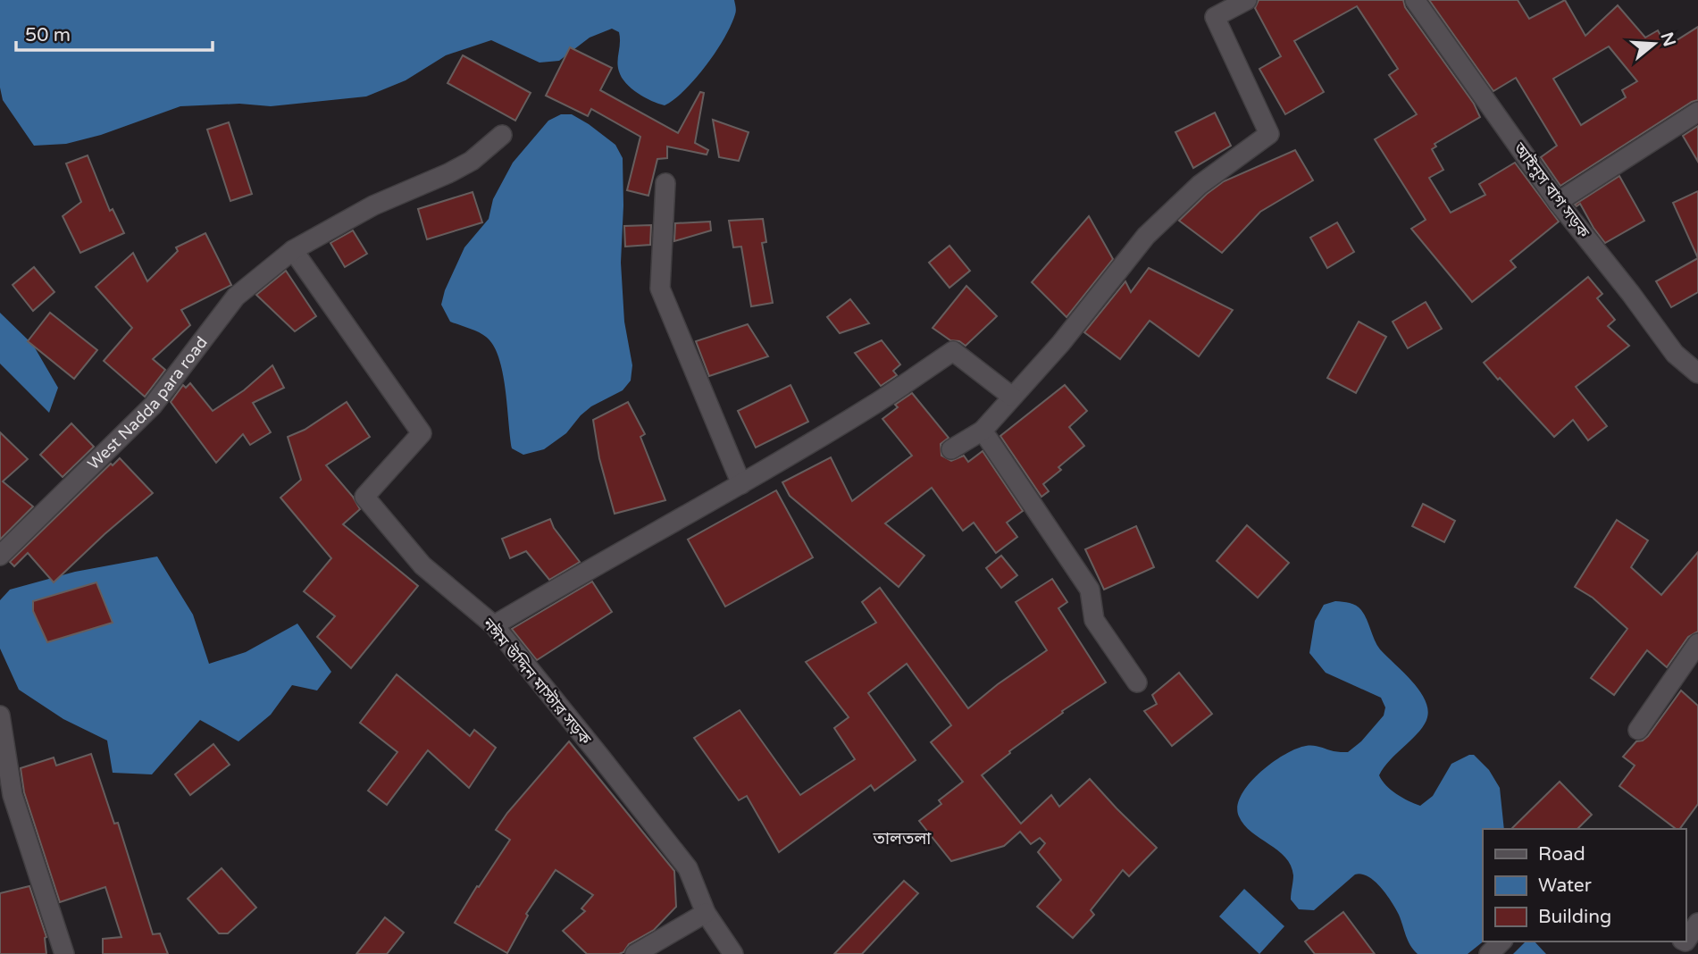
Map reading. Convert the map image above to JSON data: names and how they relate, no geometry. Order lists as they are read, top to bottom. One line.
{"streets":{"street":["আইনুস বাগ সড়ক","West Nadda para road","নঈম উদ্দিন মাস্টার সড়ক"]},"crossings":[["West Nadda para road","নঈম উদ্দিন মাস্টার সড়ক"]],"districts":["তালতলা"],"legend":["Road","Water","Building"],"scale_bar":"50 m","north":"right"}
